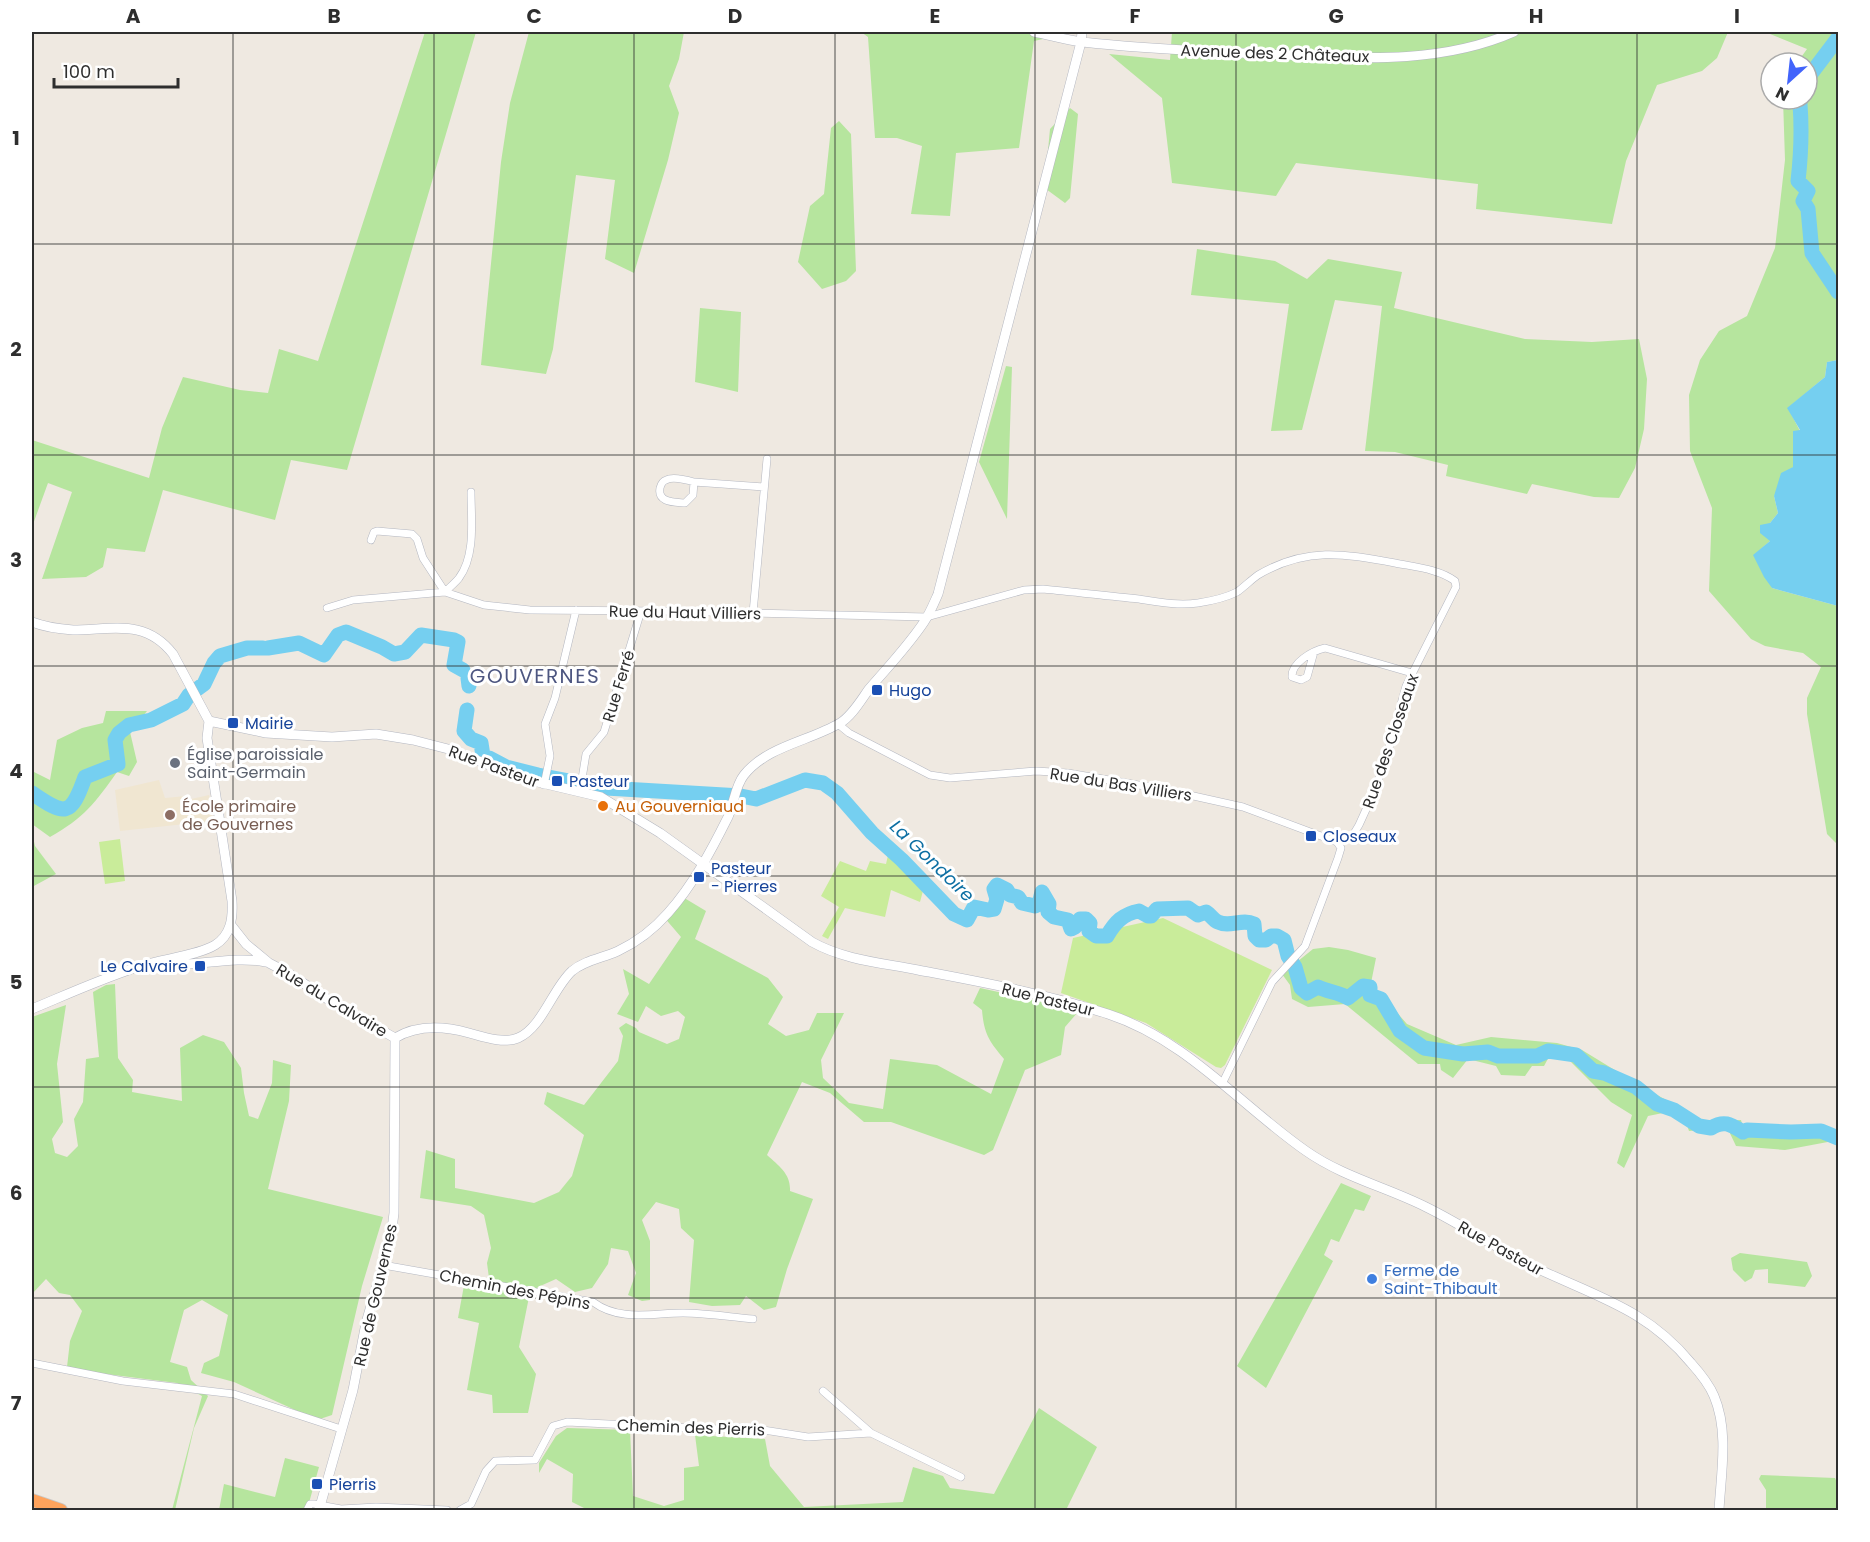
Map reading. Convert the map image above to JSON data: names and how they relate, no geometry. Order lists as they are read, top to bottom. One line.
{"streets":{"street":["Avenue des 2 Châteaux","Rue du Haut Villiers","Rue Ferré","Rue des Closeaux","Rue Pasteur","Rue du Bas Villiers","Rue du Calvaire","Chemin des Pépins","Rue de Gouvernes","Chemin des Pierris"]},"crossings":[["Rue du Haut Villiers","Rue Ferré"],["Rue du Haut Villiers","Rue des Closeaux"],["Rue Ferré","Rue Pasteur"],["Rue des Closeaux","Rue du Bas Villiers"],["Rue du Calvaire","Rue de Gouvernes"],["Chemin des Pépins","Rue de Gouvernes"]],"districts":["GOUVERNES"],"water":["La Gondoire"],"places":{"transit":["Hugo","Mairie","Pasteur","Closeaux","Pasteur - Pierres","Le Calvaire","Pierris"],"other":["Église paroissiale Saint-Germain","Au Gouverniaud","École primaire de Gouvernes","Ferme de Saint-Thibault"]},"scale_bar":"100 m","north":"bottom left","grid":{"columns":["A","B","C","D","E","F","G","H","I"],"rows":["1","2","3","4","5","6","7"]}}
